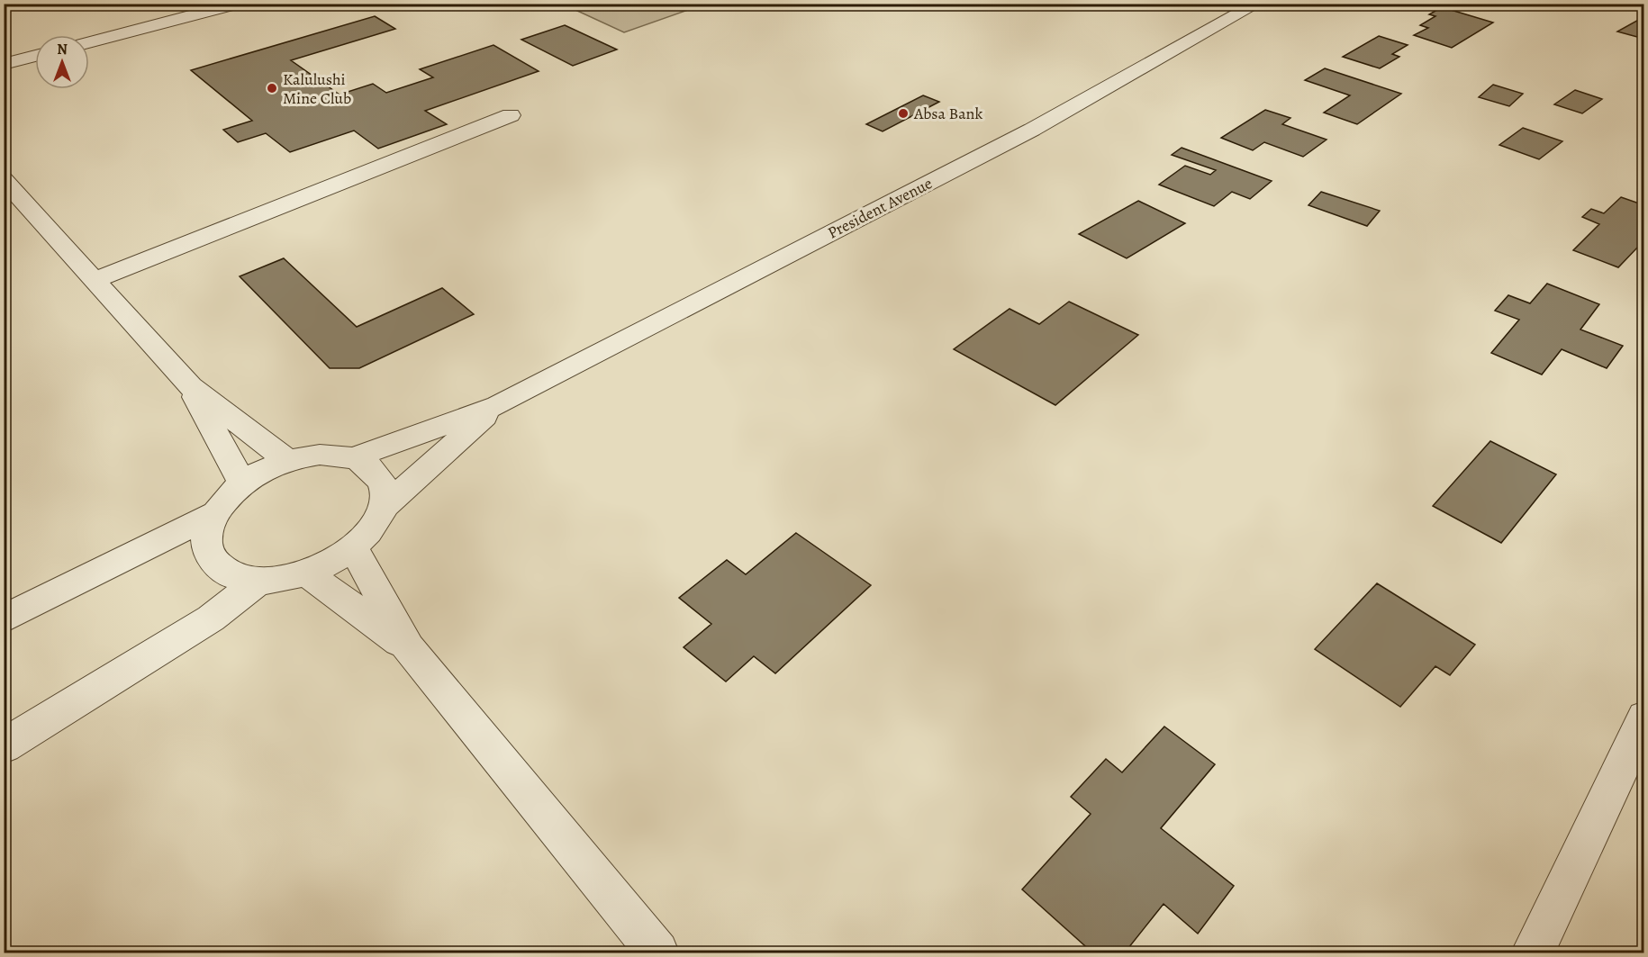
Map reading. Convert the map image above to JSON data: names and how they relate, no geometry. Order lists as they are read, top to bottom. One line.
{"streets":{"street":["President Avenue"]},"places":["Kalulushi Mine Club","Absa Bank"],"north":"top"}
